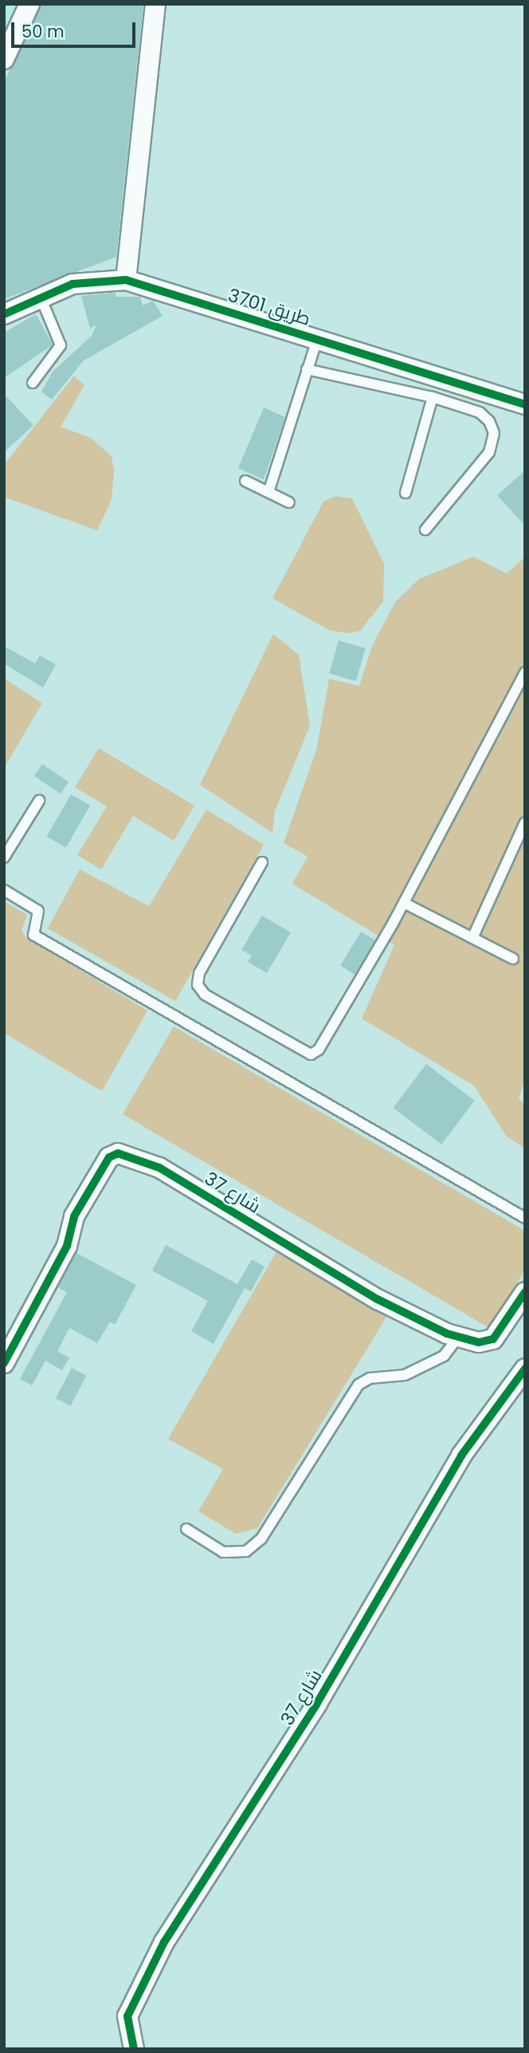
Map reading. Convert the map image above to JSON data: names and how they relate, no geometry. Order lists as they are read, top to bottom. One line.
{"streets":{"street":["طريق 3701","شارع 37"]},"scale_bar":"50 m"}
